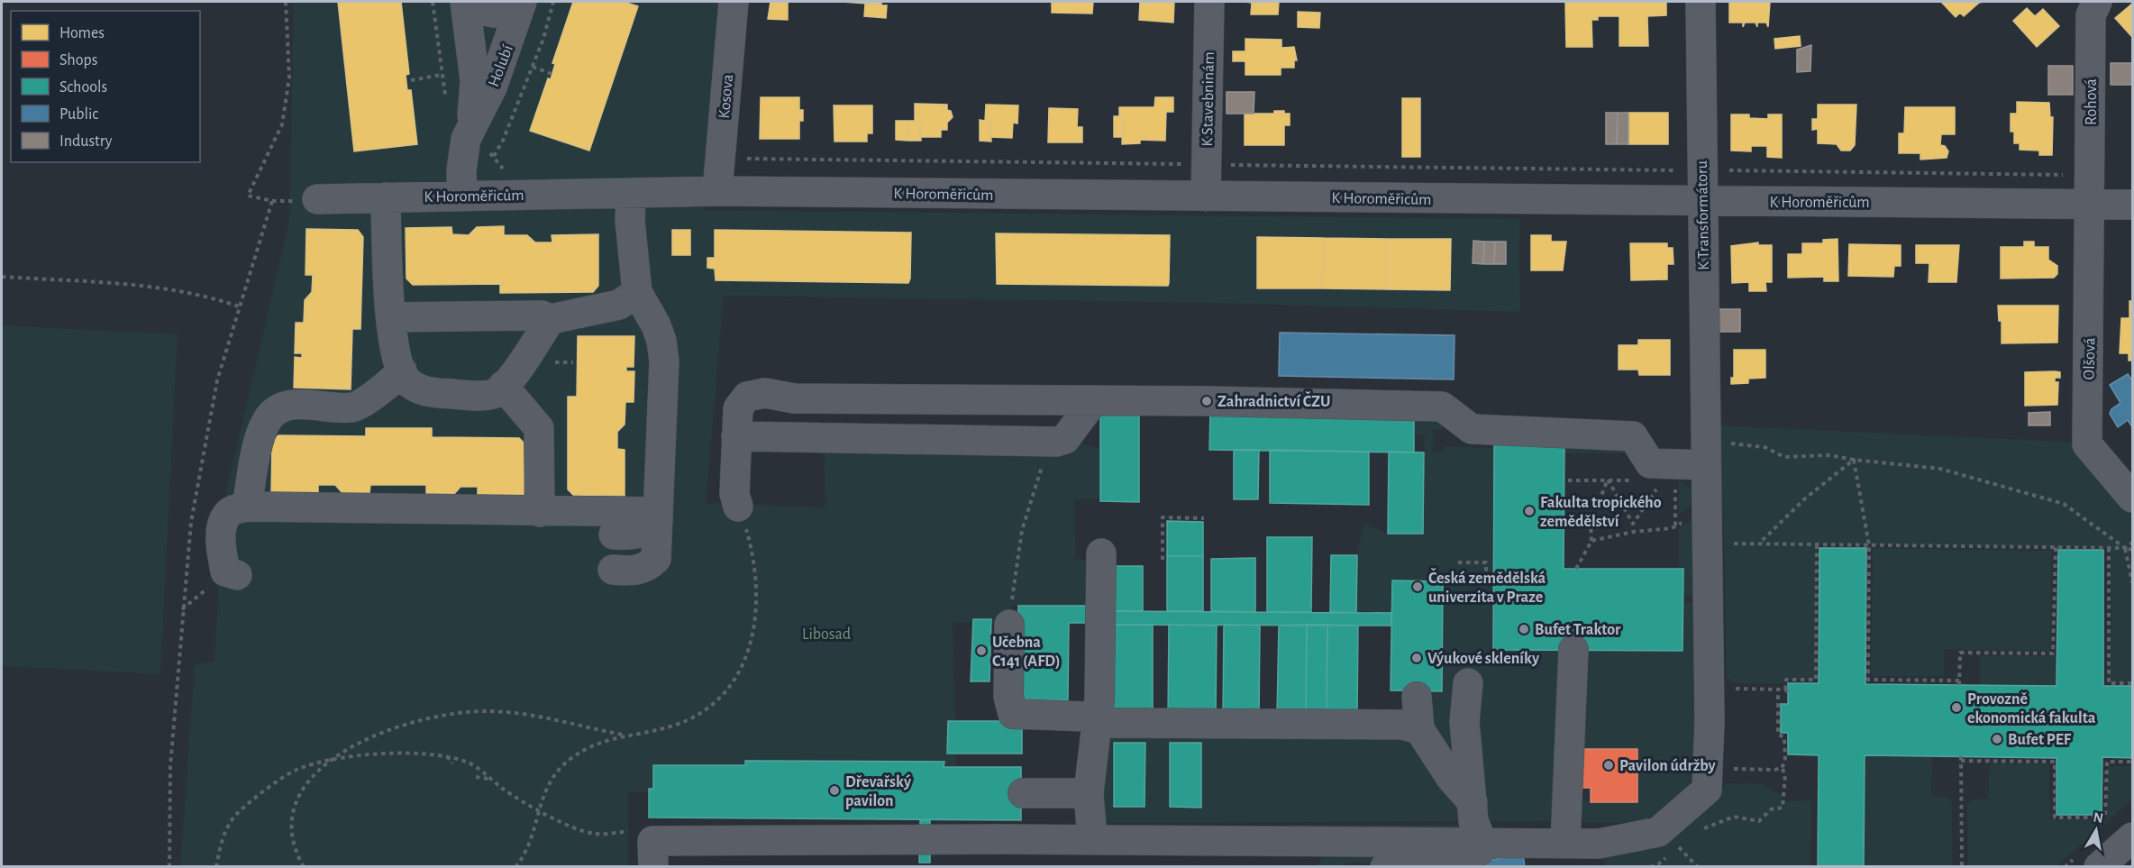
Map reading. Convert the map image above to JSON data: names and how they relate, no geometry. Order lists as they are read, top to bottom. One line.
{"streets":{"street":["Holubí","Kosova","K Stavebninám","Rohová","K Horoměřicům","K Transformátoru","Olšová"]},"crossings":[["Holubí","K Horoměřicům"],["Kosova","K Horoměřicům"],["K Stavebninám","K Horoměřicům"],["Rohová","K Horoměřicům"],["Rohová","Olšová"],["K Horoměřicům","K Transformátoru"],["K Horoměřicům","Olšová"]],"parks":["Libosad"],"places":["Zahradnictví ČZU","Fakulta tropického zemědělství","Česká zemědělská univerzita v Praze","Bufet Traktor","Učebna C141 (AFD)","Výukové skleníky","Provozně ekonomická fakulta","Bufet PEF","Pavilon údržby","Dřevařský pavilon"],"legend":["Homes","Shops","Schools","Public","Industry"],"north":"top"}
